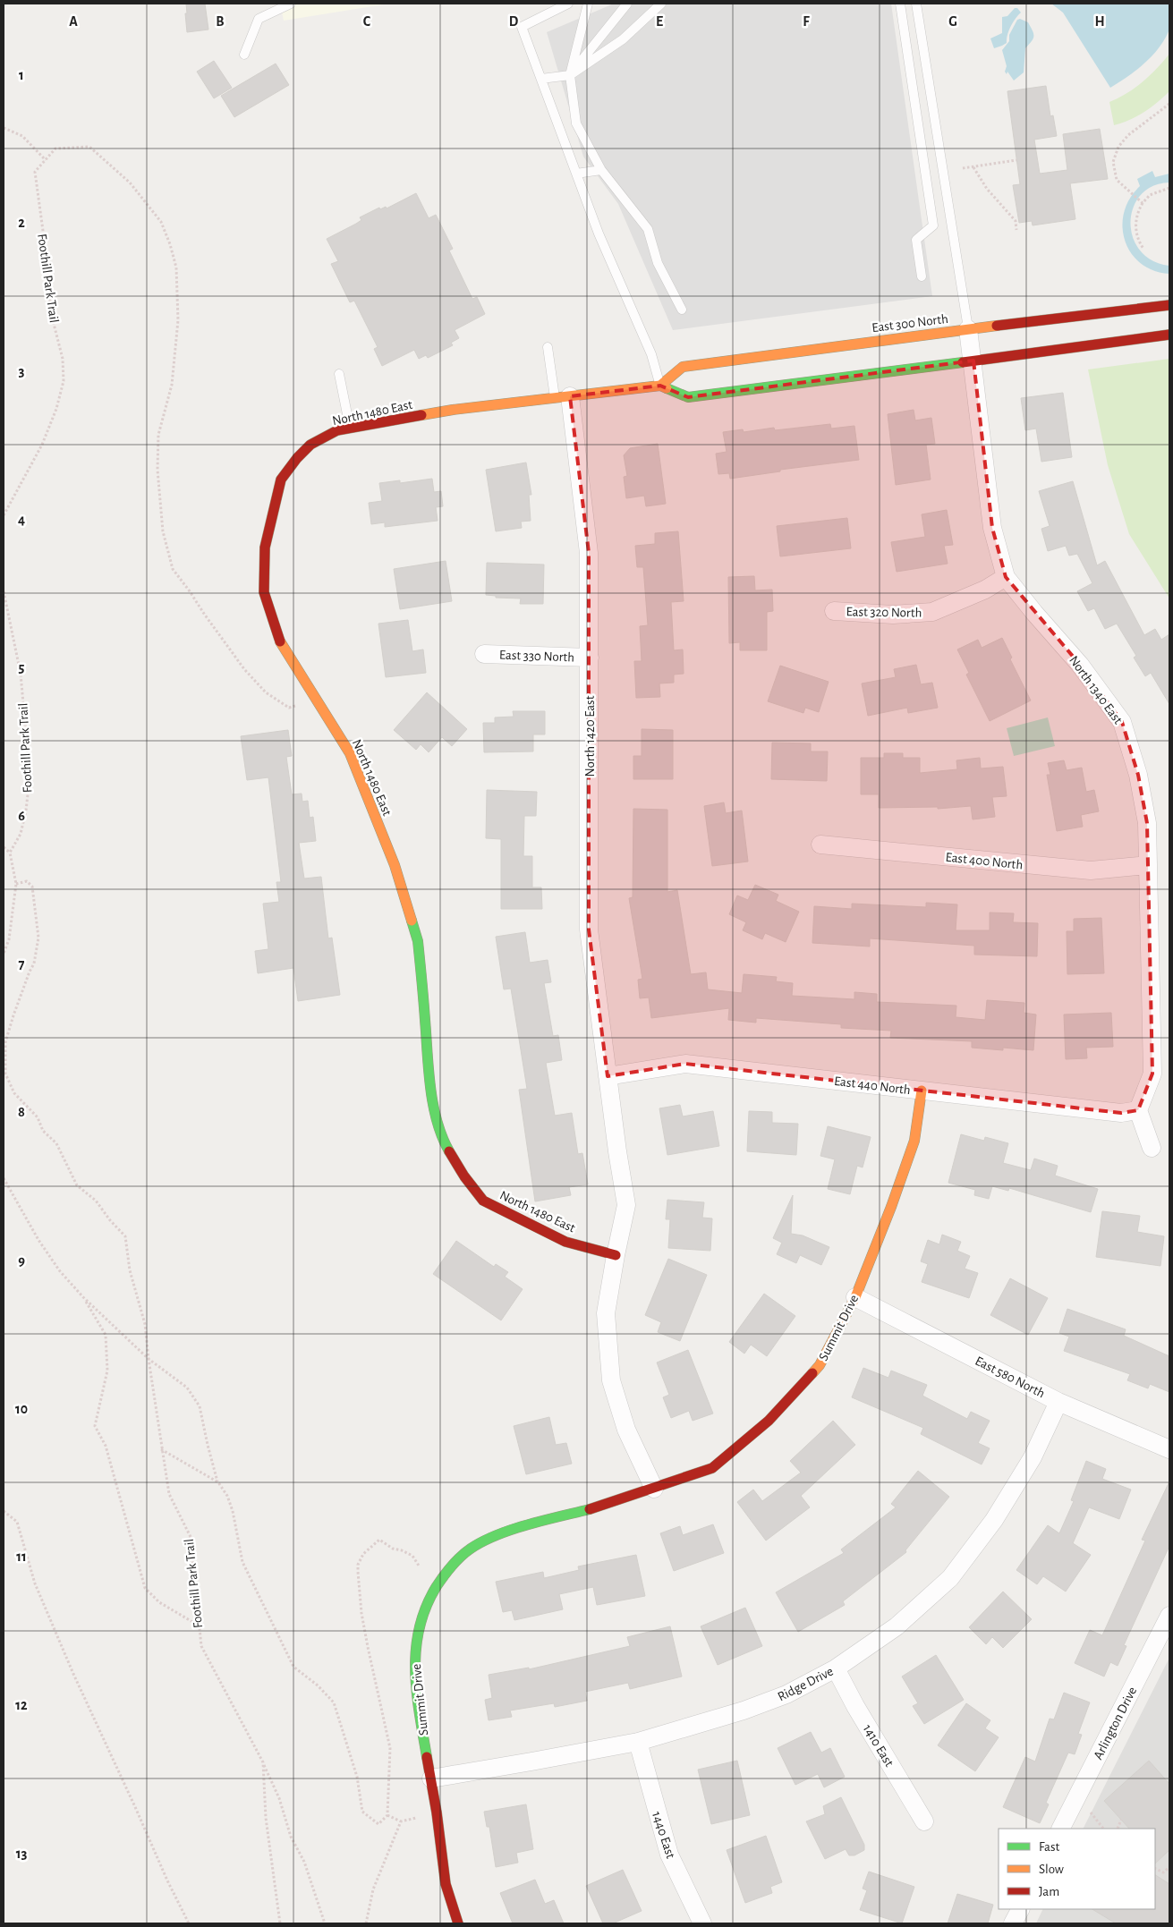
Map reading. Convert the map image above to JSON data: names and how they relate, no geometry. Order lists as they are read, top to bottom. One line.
{"streets":{"street":["East 300 North","North 1480 East","East 320 North","East 330 North","North 1340 East","North 1420 East","East 400 North","East 440 North","Summit Drive","East 580 North","Ridge Drive","Arlington Drive","1410 East","1440 East"],"path":["Foothill Park Trail"]},"crossings":[["East 300 North","North 1340 East"],["North 1480 East","North 1420 East"],["East 320 North","North 1340 East"],["East 330 North","North 1420 East"],["North 1340 East","East 400 North"],["North 1340 East","East 440 North"],["North 1420 East","East 440 North"],["East 440 North","Summit Drive"],["Summit Drive","East 580 North"],["Summit Drive","Ridge Drive"],["East 580 North","Ridge Drive"],["Ridge Drive","1410 East"],["Ridge Drive","1440 East"]],"legend":["Fast","Slow","Jam"],"grid":{"columns":["A","B","C","D","E","F","G","H"],"rows":["1","2","3","4","5","6","7","8","9","10","11","12","13"]}}
